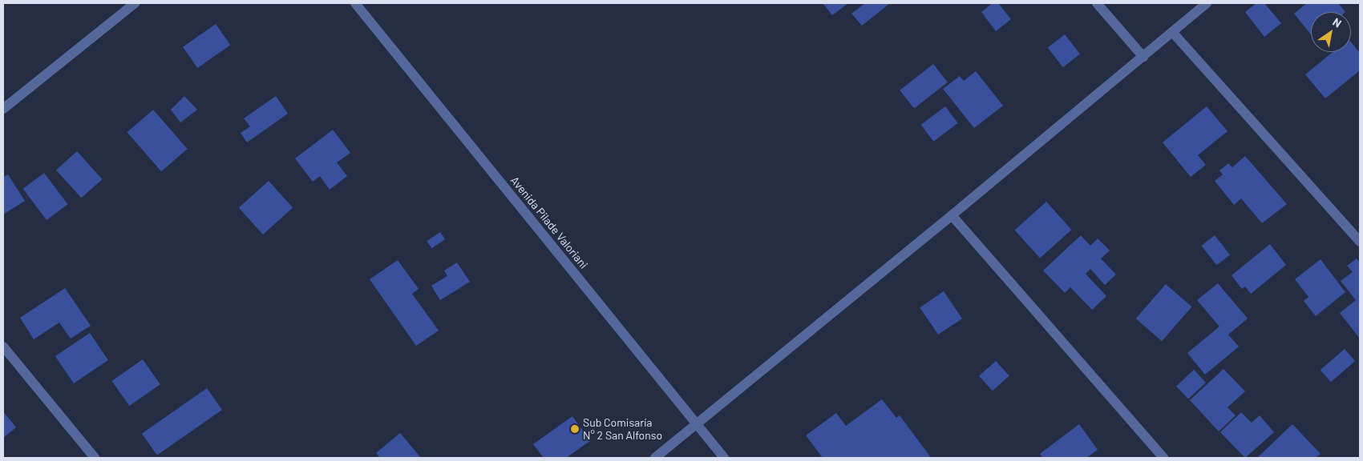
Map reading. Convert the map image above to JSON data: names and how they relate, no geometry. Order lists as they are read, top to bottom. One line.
{"streets":{"street":["Avenida Pilade Valoriani"]},"places":["Sub Comisaría N° 2 San Alfonso"],"north":"top right"}
